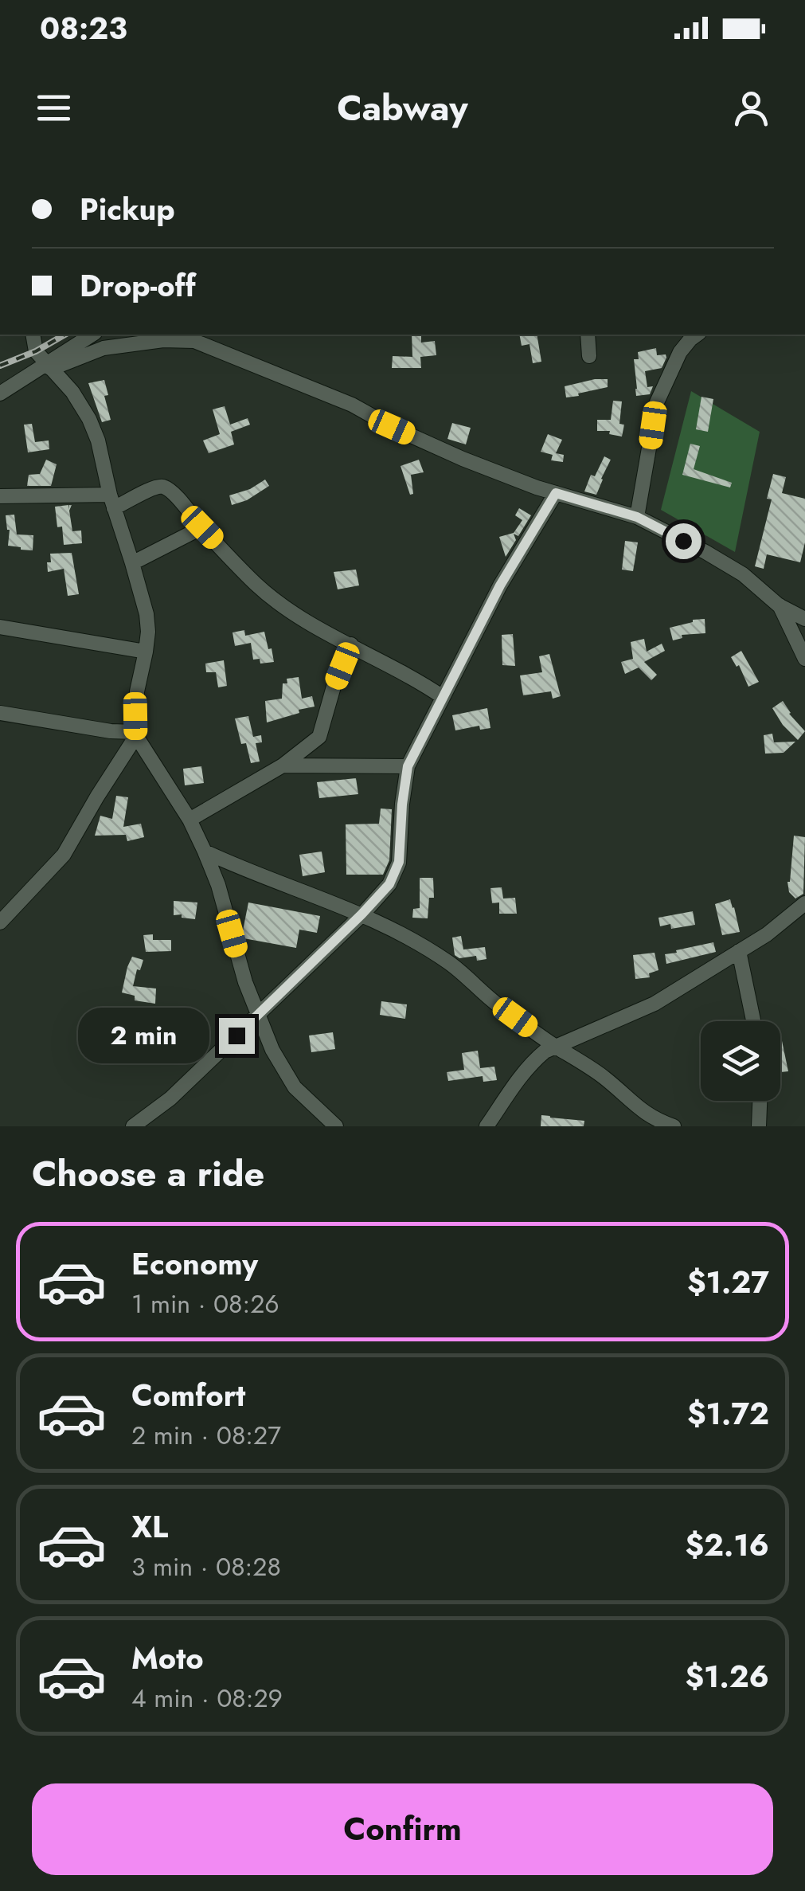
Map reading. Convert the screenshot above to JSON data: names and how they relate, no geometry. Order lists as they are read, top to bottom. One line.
{"page":{"status":"08:23","header":"Cabway","banner":["Pickup","Drop-off"],"bubble":"2 min","heading":"Choose a ride","list":[{"name":"Economy","note":"1 min · 08:26","value":"$1.27"},{"name":"Comfort","note":"2 min · 08:27","value":"$1.72"},{"name":"XL","note":"3 min · 08:28","value":"$2.16"},{"name":"Moto","note":"4 min · 08:29","value":"$1.26"}],"buttons":"Confirm"}}
